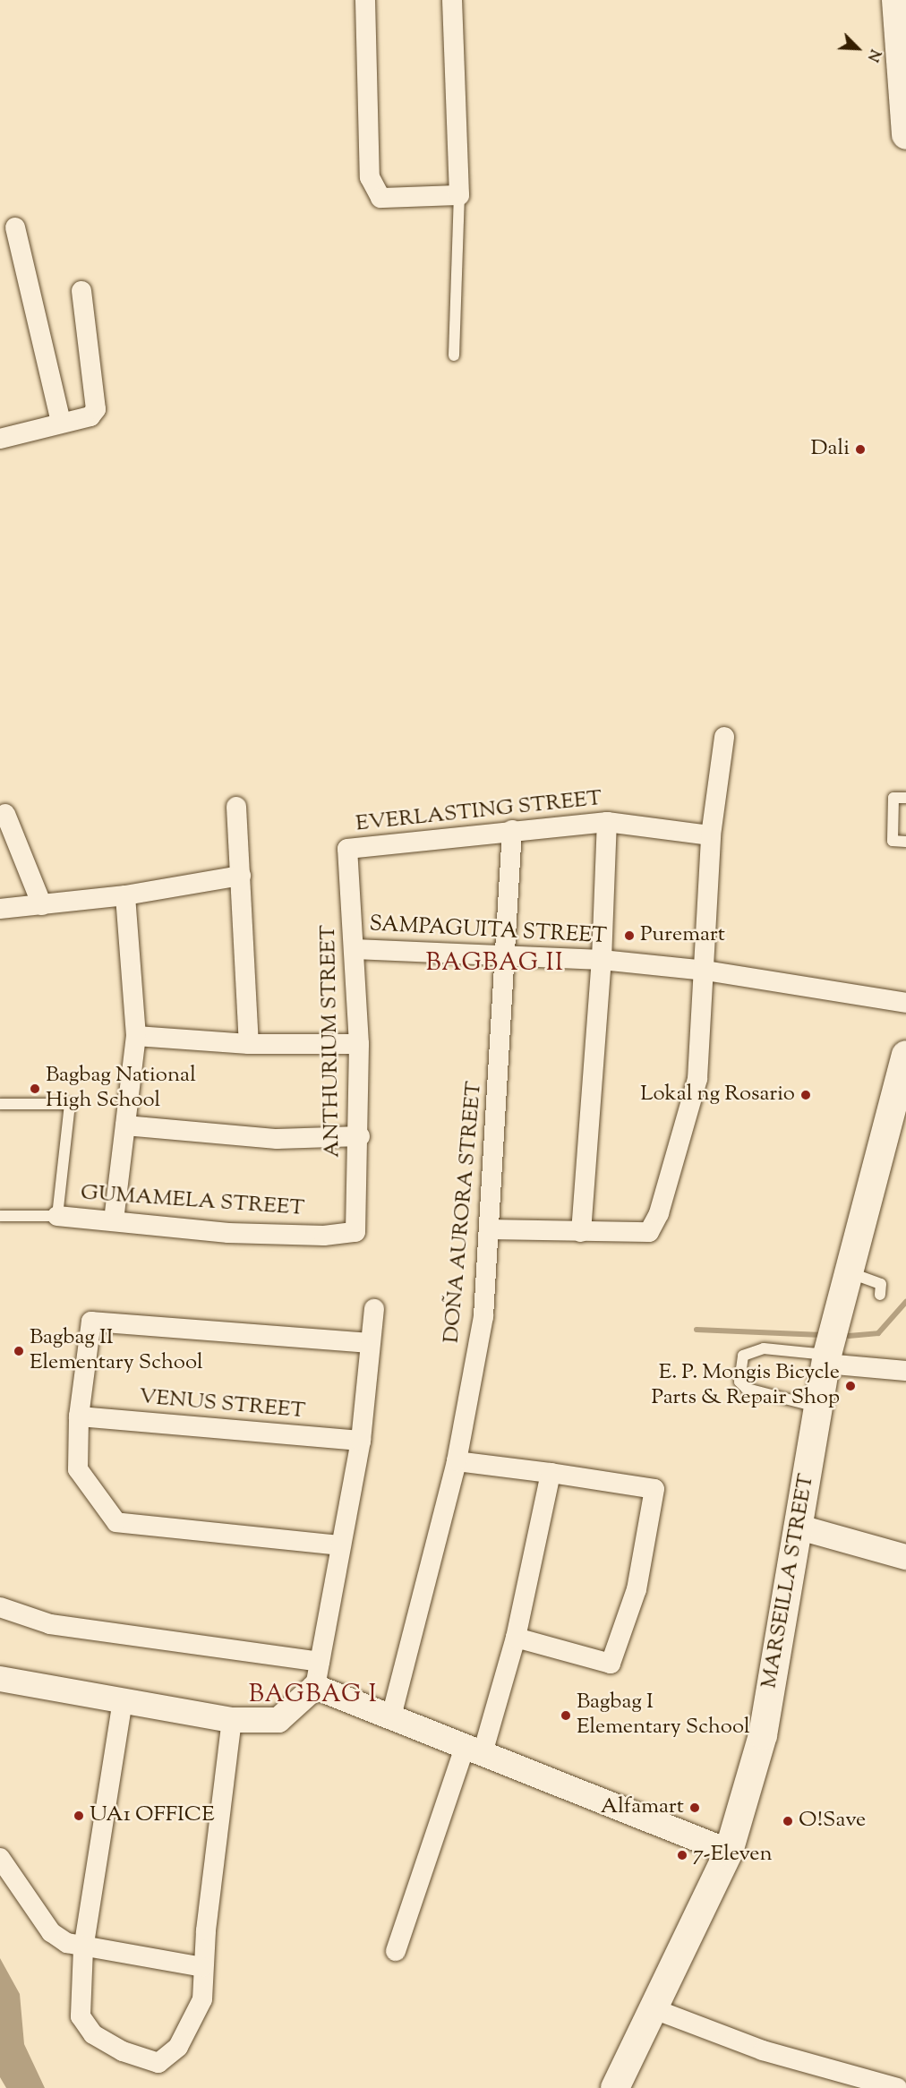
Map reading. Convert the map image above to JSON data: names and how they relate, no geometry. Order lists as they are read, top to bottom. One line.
{"streets":{"main road":["MARSEILLA STREET"],"street":["EVERLASTING STREET","SAMPAGUITA STREET","ANTHURIUM STREET","GUMAMELA STREET","DOÑA AURORA STREET","VENUS STREET"]},"crossings":[["EVERLASTING STREET","ANTHURIUM STREET"],["EVERLASTING STREET","DOÑA AURORA STREET"],["SAMPAGUITA STREET","ANTHURIUM STREET"],["SAMPAGUITA STREET","DOÑA AURORA STREET"],["ANTHURIUM STREET","GUMAMELA STREET"]],"districts":["BAGBAG II","BAGBAG I"],"places":["Dali","Puremart","Bagbag National High School","Lokal ng Rosario","Bagbag II Elementary School","E. P. Mongis Bicycle Parts & Repair Shop","Bagbag I Elementary School","Alfamart","UA1 OFFICE","O!Save","7-Eleven"],"north":"bottom right"}
